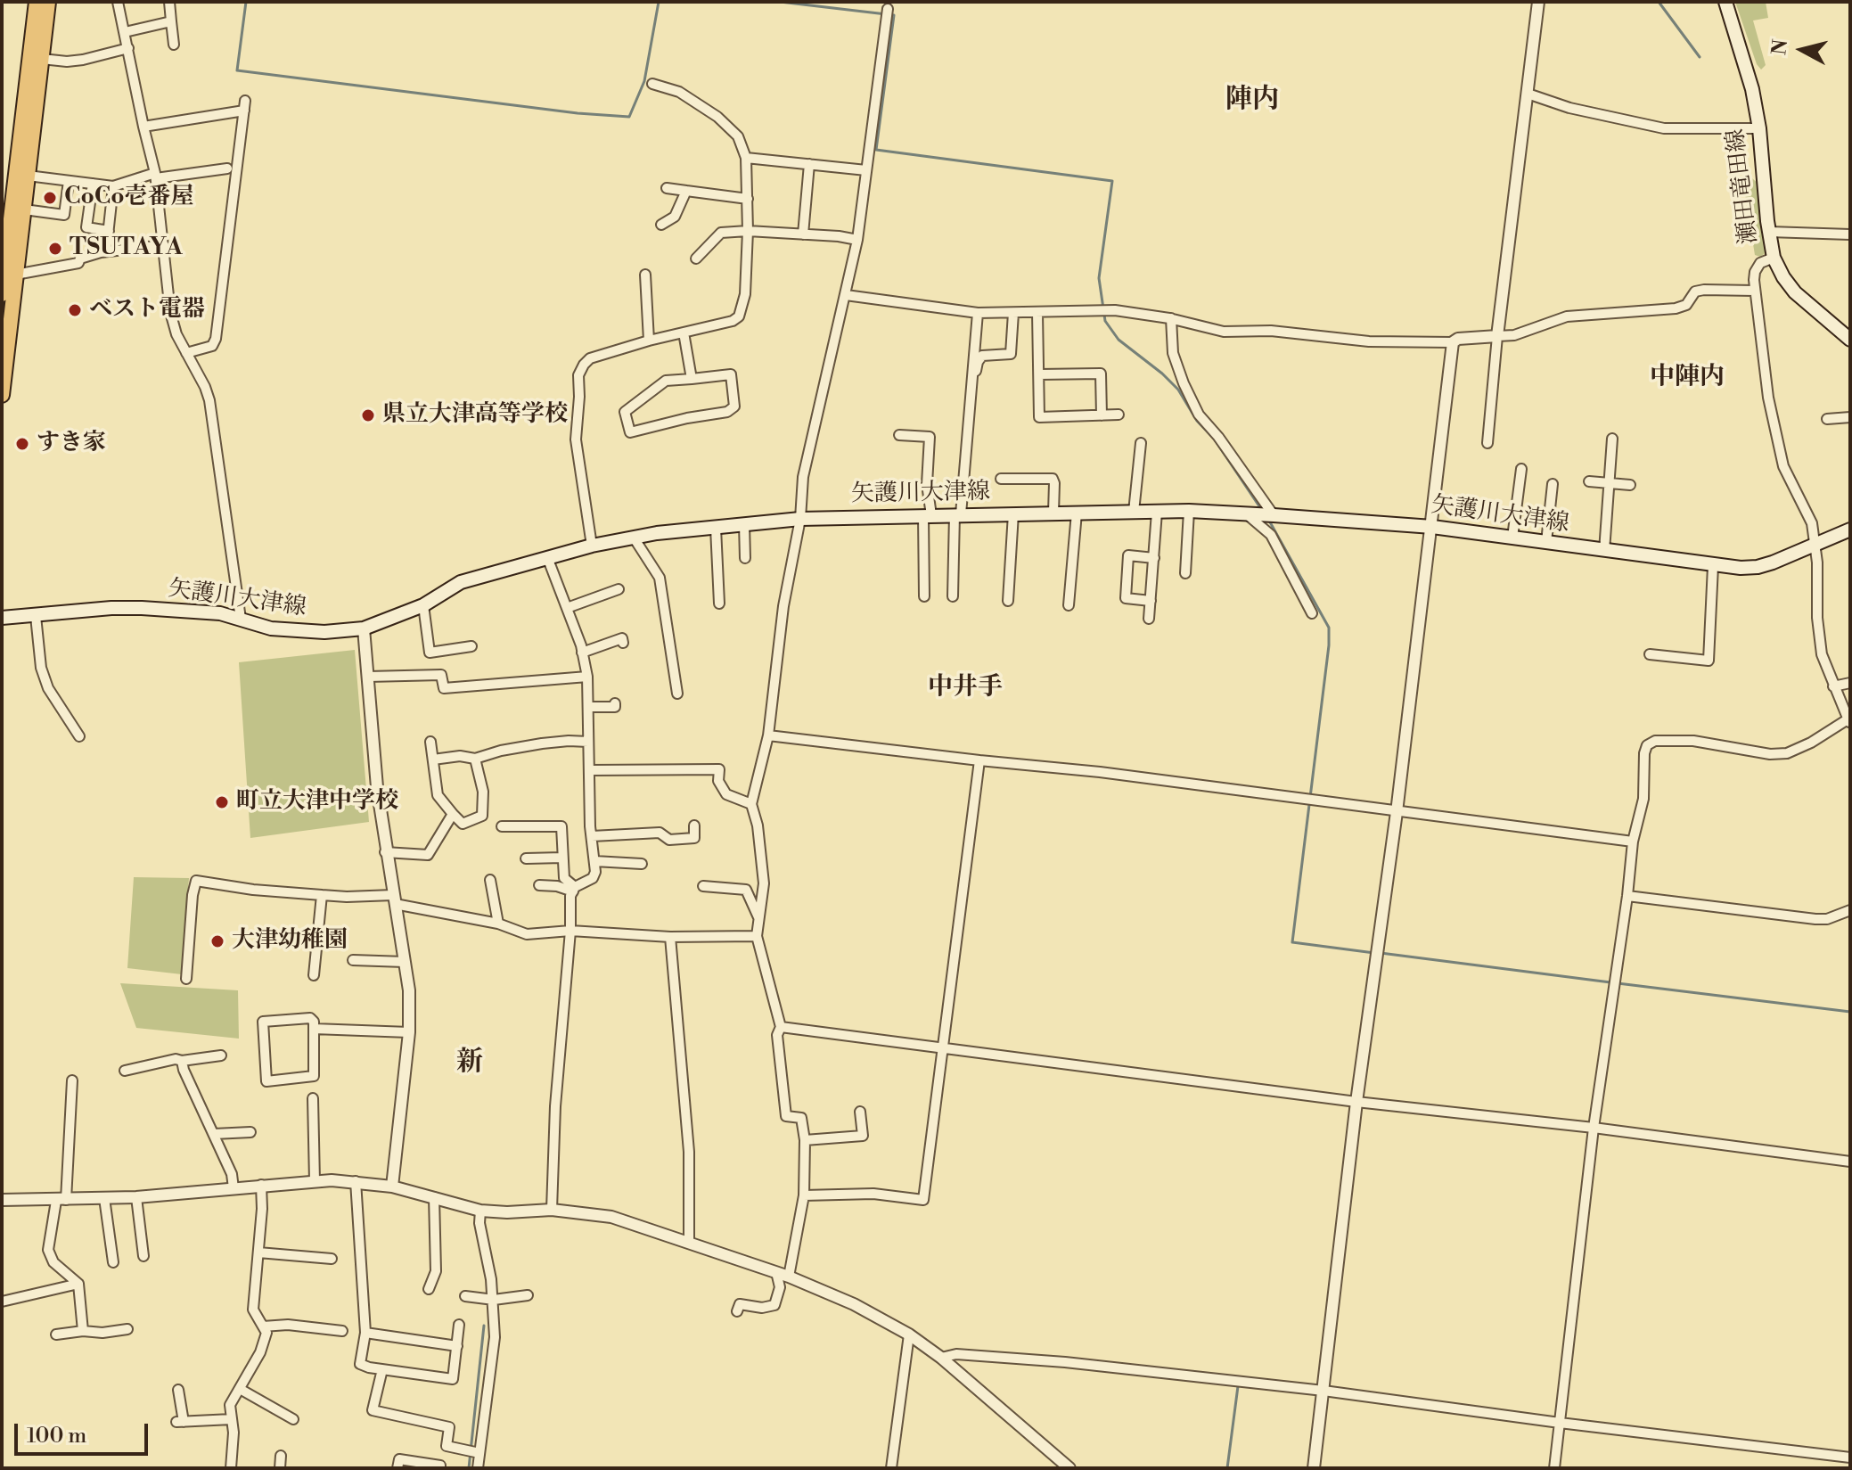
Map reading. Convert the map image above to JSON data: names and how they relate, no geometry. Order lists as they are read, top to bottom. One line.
{"streets":{"main road":["瀬田竜田線","矢護川大津線"]},"districts":["陣内","中陣内","中井手","新"],"places":["CoCo壱番屋","TSUTAYA","ベスト電器","県立大津高等学校","すき家","町立大津中学校","大津幼稚園"],"scale_bar":"100 m","north":"left"}
